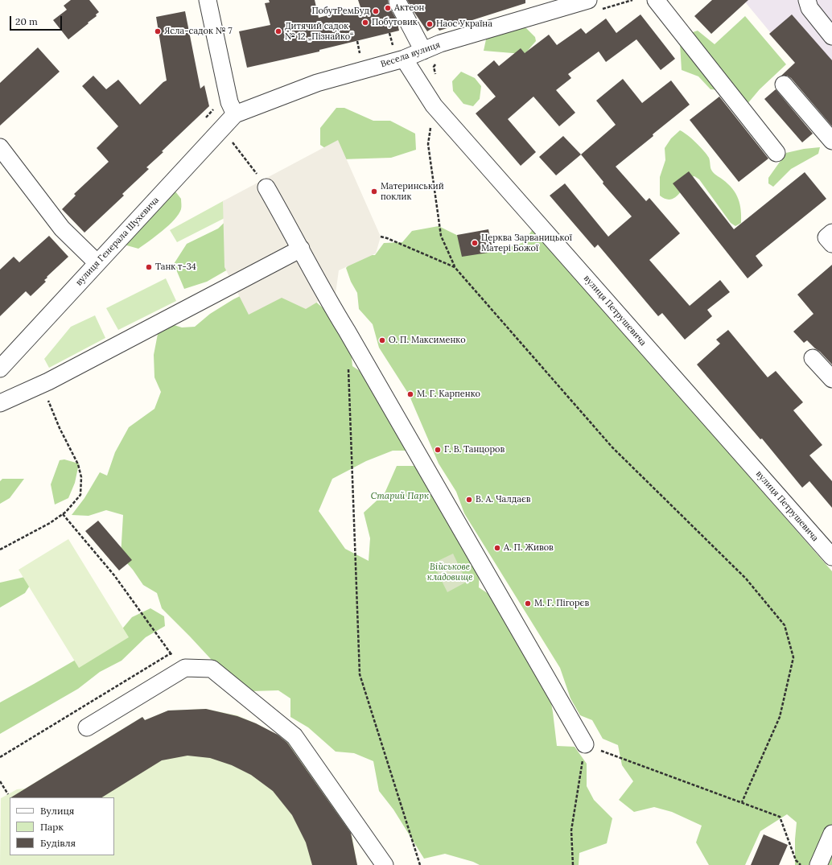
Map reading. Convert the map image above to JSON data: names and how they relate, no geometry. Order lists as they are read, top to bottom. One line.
{"streets":{"street":["Весела вулиця","вулиця Генерала Шухевича","вулиця Петрушевича"]},"crossings":[["Весела вулиця","вулиця Генерала Шухевича"],["Весела вулиця","вулиця Петрушевича"]],"parks":["Старий Парк","Військове кладовище"],"places":["Актеон","ПобутРемБуд","Побутовик","Наос Україна","Ясла-садок № 7","Дитячий садок № 12 „Пізнайко“","Материнський поклик","Церква Зарваницької Матері Божої","Танк т-34","О. П. Максименко","М. Г. Карпенко","Г. В. Танцоров","В. А. Чалдаєв","А. П. Живов","М. Г. Пігорєв"],"legend":["Вулиця","Парк","Будівля"],"scale_bar":"20 m"}
